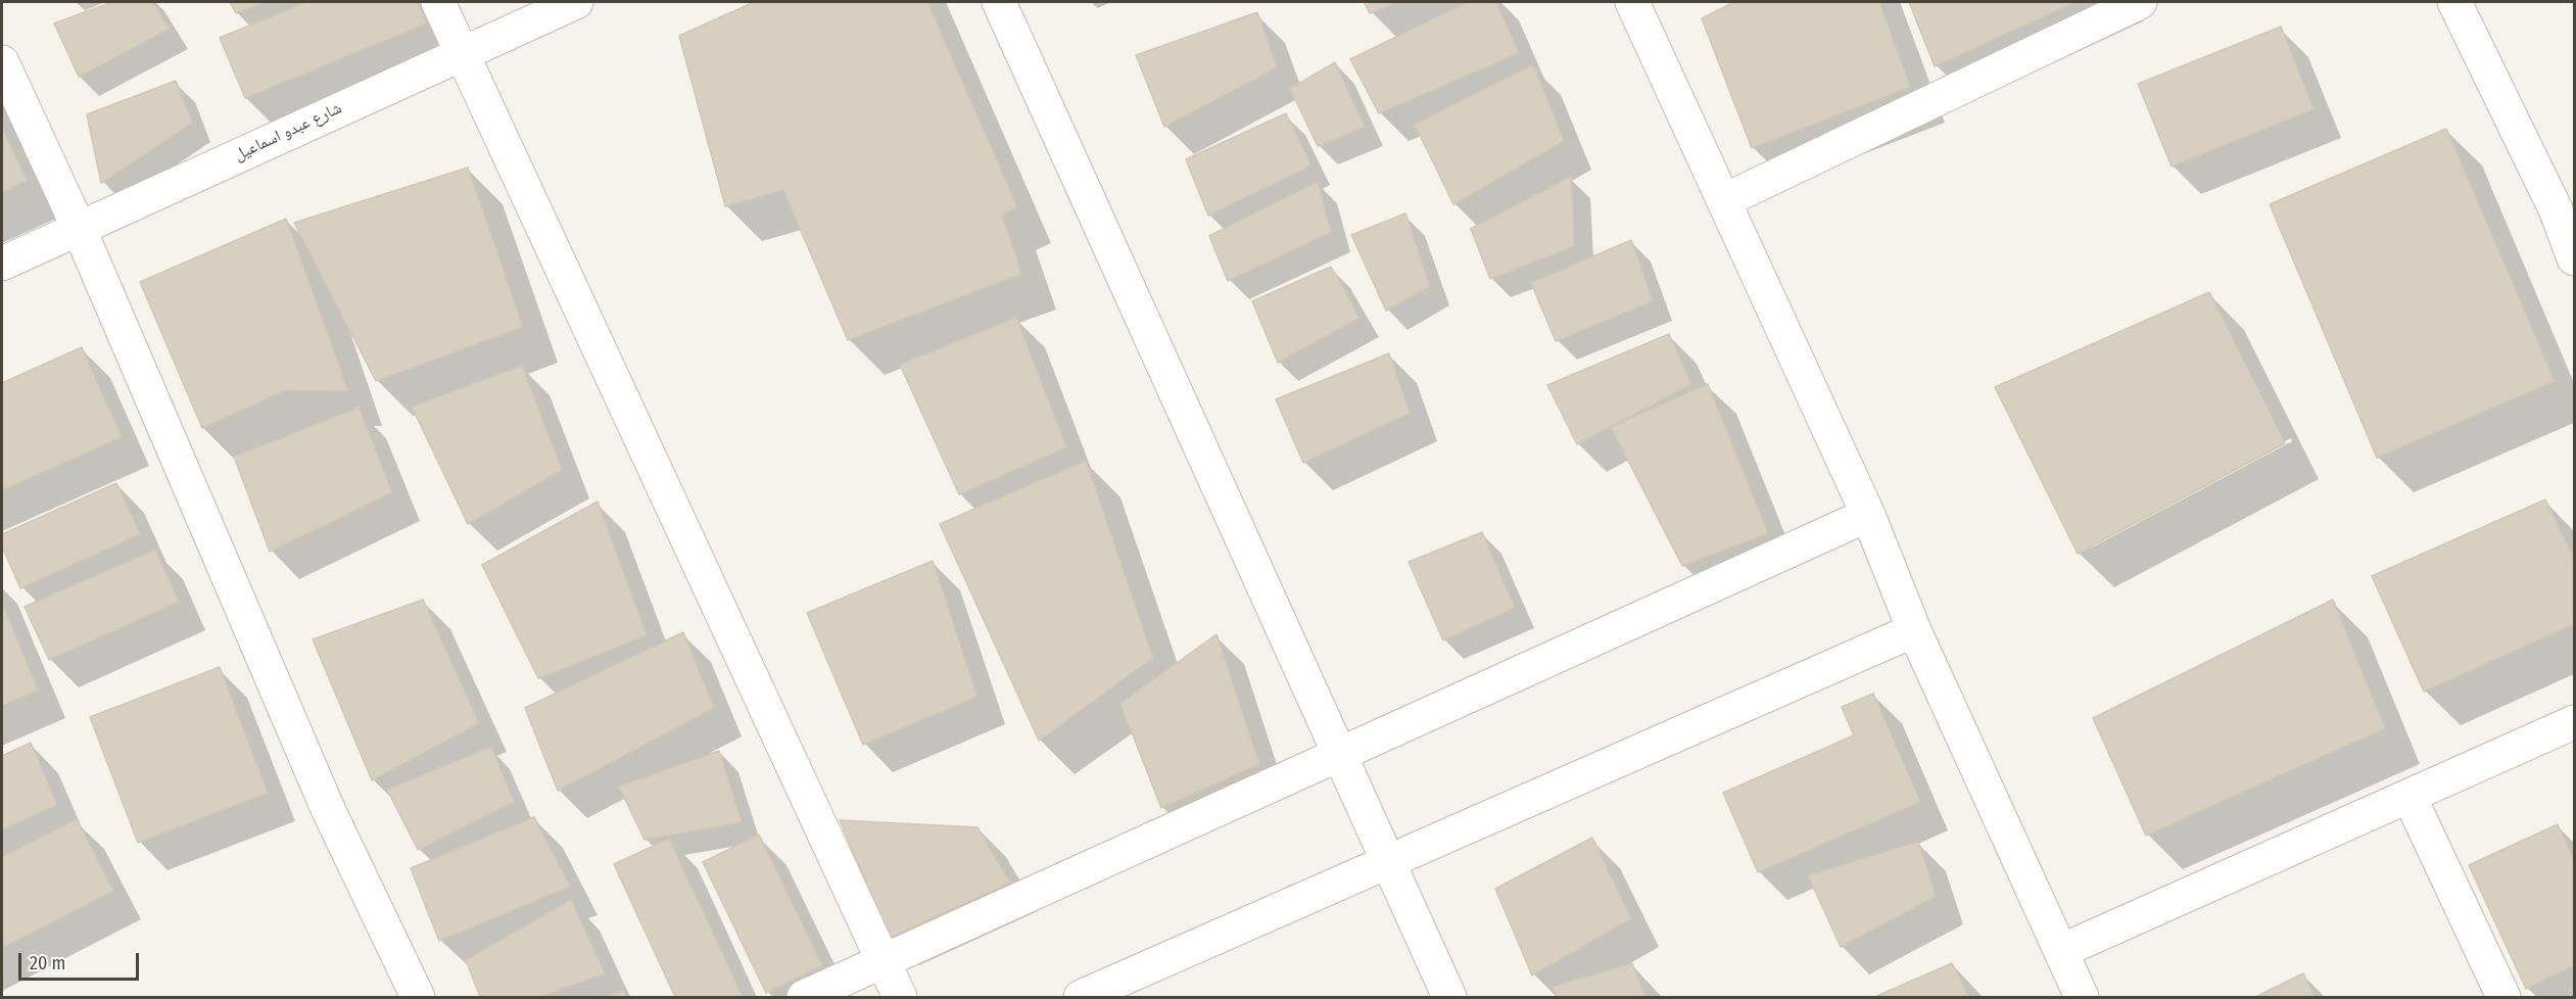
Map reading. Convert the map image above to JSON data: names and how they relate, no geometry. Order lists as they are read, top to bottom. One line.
{"streets":{"street":["شارع عبدو اسماعيل"]},"scale_bar":"20 m"}
